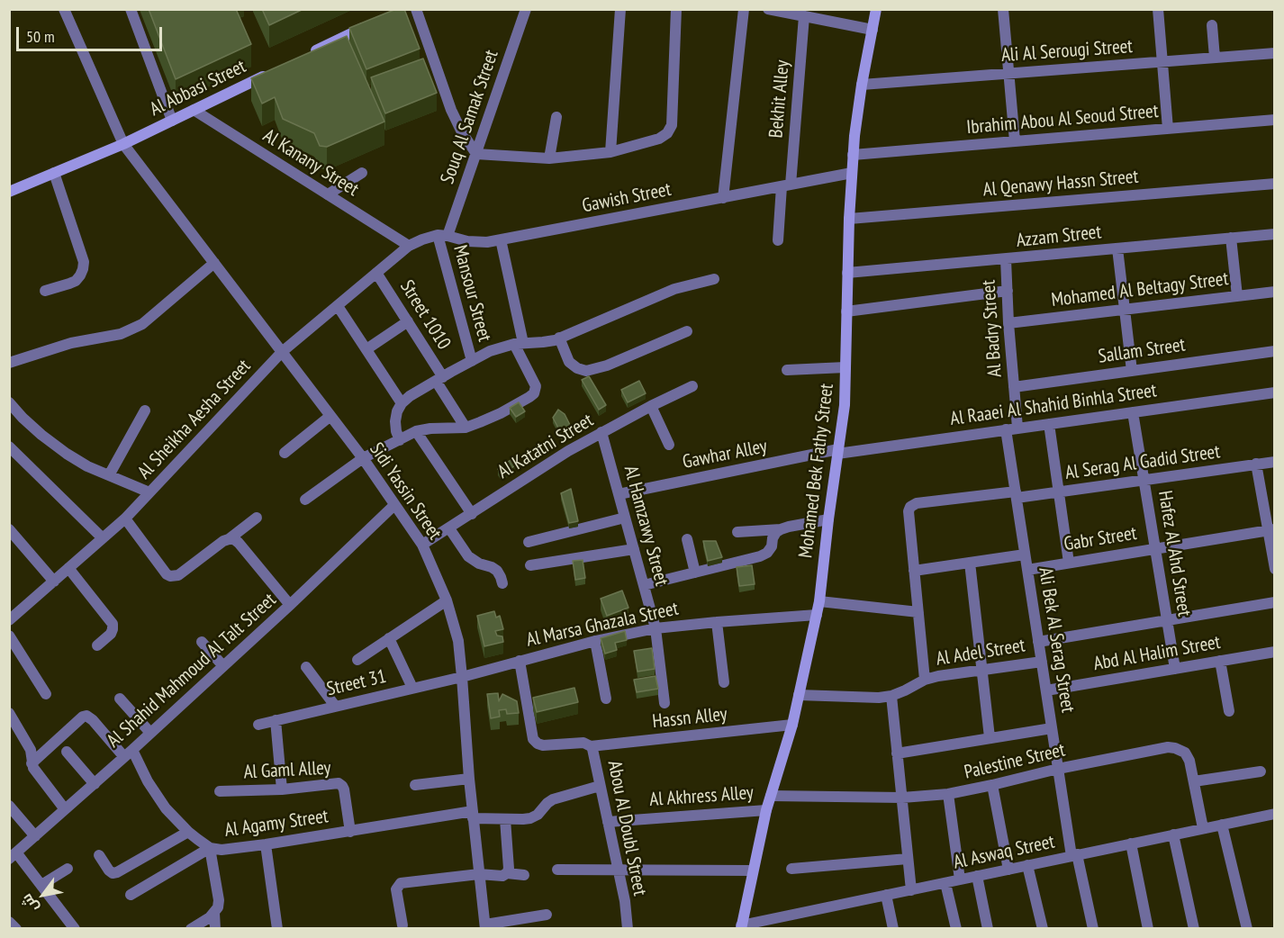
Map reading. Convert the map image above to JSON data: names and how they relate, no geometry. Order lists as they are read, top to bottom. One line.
{"streets":{"street":["Ali Al Serougi Street","Al Abbasi Street","Bekhit Alley","Souq Al Samak Street","Ibrahim Abou Al Seoud Street","Al Kanany Street","Al Qenawy Hassn Street","Gawish Street","Azzam Street","Mohamed Al Beltagy Street","Mansour Street","Street 1010","Al Badry Street","Sallam Street","Al Raaei Al Shahid Binhla Street","Al Sheikha Aesha Street","Al Katatni Street","Gawhar Alley","Al Serag Al Gadid Street","Mohamed Bek Fathy Street","Sidi Yassin Street","Al Hamzawy Street","Gabr Street","Hafez Al Ahd Street","Al Marsa Ghazala Street","Ali Bek Al Serag Street","Al Adel Street","Abd Al Halim Street","Al Shahid Mahmoud Al Talt Street","Street 31","Hassn Alley","Palestine Street","Al Gaml Alley","Al Akhress Alley","Al Agamy Street","Abou Al Doubl Street","Al Aswaq Street"]},"crossings":[["Ali Al Serougi Street","Mohamed Bek Fathy Street"],["Al Abbasi Street","Al Kanany Street"],["Al Abbasi Street","Sidi Yassin Street"],["Bekhit Alley","Gawish Street"],["Souq Al Samak Street","Gawish Street"],["Souq Al Samak Street","Mansour Street"],["Ibrahim Abou Al Seoud Street","Mohamed Bek Fathy Street"],["Al Kanany Street","Al Sheikha Aesha Street"],["Al Qenawy Hassn Street","Mohamed Bek Fathy Street"],["Gawish Street","Mansour Street"],["Gawish Street","Mohamed Bek Fathy Street"],["Azzam Street","Al Badry Street"],["Azzam Street","Mohamed Bek Fathy Street"],["Mohamed Al Beltagy Street","Al Badry Street"],["Street 1010","Al Sheikha Aesha Street"],["Al Badry Street","Sallam Street"],["Al Badry Street","Al Raaei Al Shahid Binhla Street"],["Al Raaei Al Shahid Binhla Street","Gawhar Alley"],["Al Raaei Al Shahid Binhla Street","Mohamed Bek Fathy Street"],["Al Raaei Al Shahid Binhla Street","Hafez Al Ahd Street"],["Al Raaei Al Shahid Binhla Street","Ali Bek Al Serag Street"],["Al Sheikha Aesha Street","Sidi Yassin Street"],["Al Katatni Street","Sidi Yassin Street"],["Al Katatni Street","Al Hamzawy Street"],["Gawhar Alley","Mohamed Bek Fathy Street"],["Gawhar Alley","Al Hamzawy Street"],["Al Serag Al Gadid Street","Hafez Al Ahd Street"],["Al Serag Al Gadid Street","Ali Bek Al Serag Street"],["Mohamed Bek Fathy Street","Al Marsa Ghazala Street"],["Mohamed Bek Fathy Street","Al Adel Street"],["Mohamed Bek Fathy Street","Hassn Alley"],["Mohamed Bek Fathy Street","Palestine Street"],["Mohamed Bek Fathy Street","Al Akhress Alley"],["Mohamed Bek Fathy Street","Al Aswaq Street"],["Sidi Yassin Street","Al Marsa Ghazala Street"],["Sidi Yassin Street","Al Shahid Mahmoud Al Talt Street"],["Sidi Yassin Street","Street 31"],["Sidi Yassin Street","Al Agamy Street"],["Al Hamzawy Street","Al Marsa Ghazala Street"],["Gabr Street","Hafez Al Ahd Street"],["Gabr Street","Ali Bek Al Serag Street"],["Hafez Al Ahd Street","Abd Al Halim Street"],["Al Marsa Ghazala Street","Street 31"],["Al Marsa Ghazala Street","Abou Al Doubl Street"],["Ali Bek Al Serag Street","Al Adel Street"],["Ali Bek Al Serag Street","Abd Al Halim Street"],["Ali Bek Al Serag Street","Palestine Street"],["Ali Bek Al Serag Street","Al Aswaq Street"],["Al Shahid Mahmoud Al Talt Street","Al Agamy Street"],["Hassn Alley","Abou Al Doubl Street"],["Palestine Street","Al Aswaq Street"],["Al Gaml Alley","Al Agamy Street"],["Al Akhress Alley","Abou Al Doubl Street"],["Al Agamy Street","Abou Al Doubl Street"]],"scale_bar":"50 m","north":"bottom left"}
